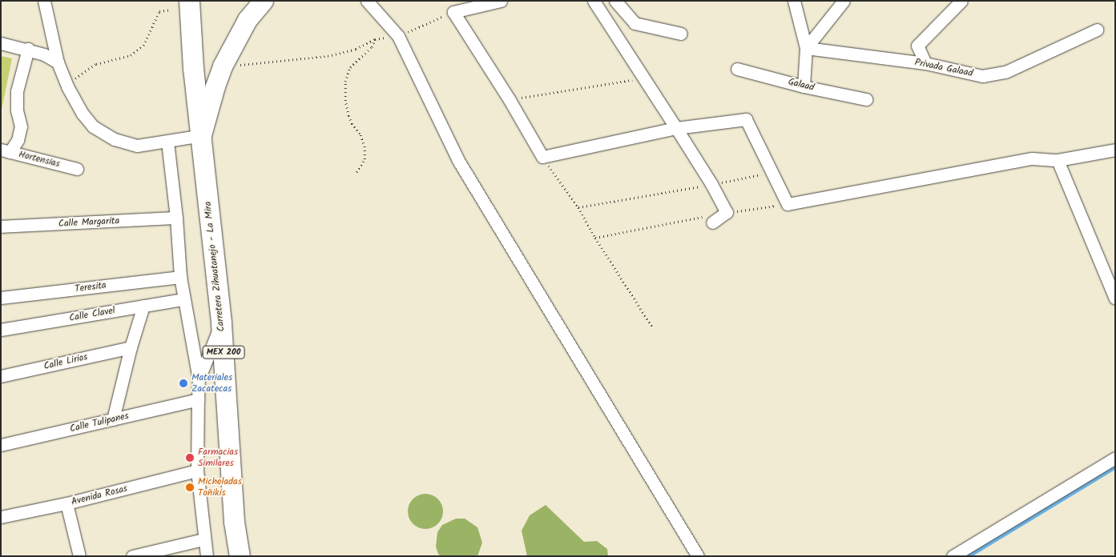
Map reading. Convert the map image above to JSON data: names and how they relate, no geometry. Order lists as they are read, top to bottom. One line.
{"streets":{"highway":["Carretera Zihuatanejo - La Mira","MEX 200"],"street":["Privada Galaad","Galaad","Hortensias","Calle Margarita","Teresita","Calle Clavel","Calle Lirios","Calle Tulipanes","Avenida Rosas"]},"places":["Materiales Zacatecas","Farmacias Similares","Micheladas Toñikis"]}
